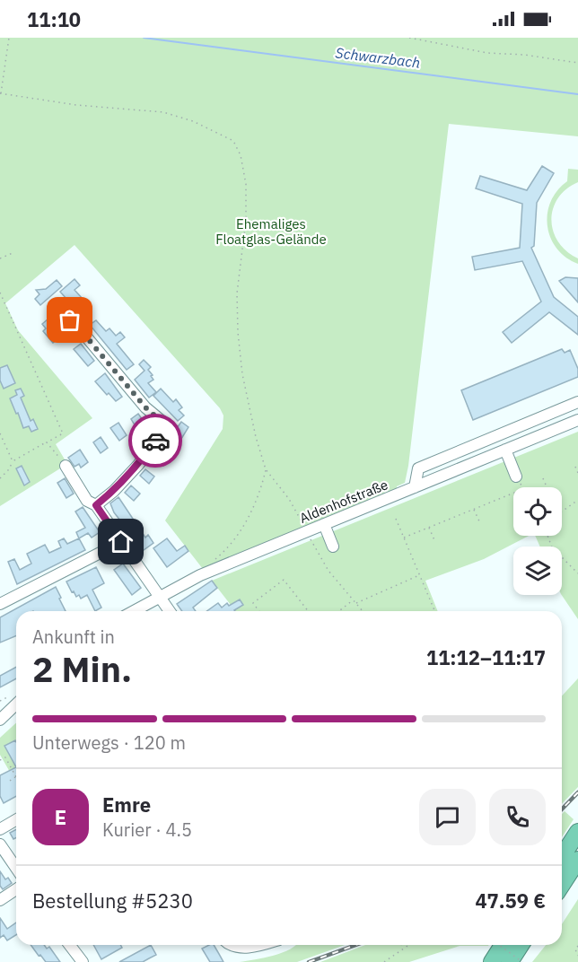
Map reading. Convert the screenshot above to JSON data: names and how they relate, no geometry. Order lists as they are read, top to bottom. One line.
{"streets":{"street":["Aldenhofstraße"]},"water":["Schwarzbach"],"parks":["Ehemaliges Floatglas-Gelände"],"page":{"status":"11:10","heading":["2 Min.","Ankunft in","11:12–11:17"],"panel":["Emre","Kurier · 4.5","Bestellung #5230","47.59 €"],"bar":"Unterwegs · 120 m","round":"E"}}
